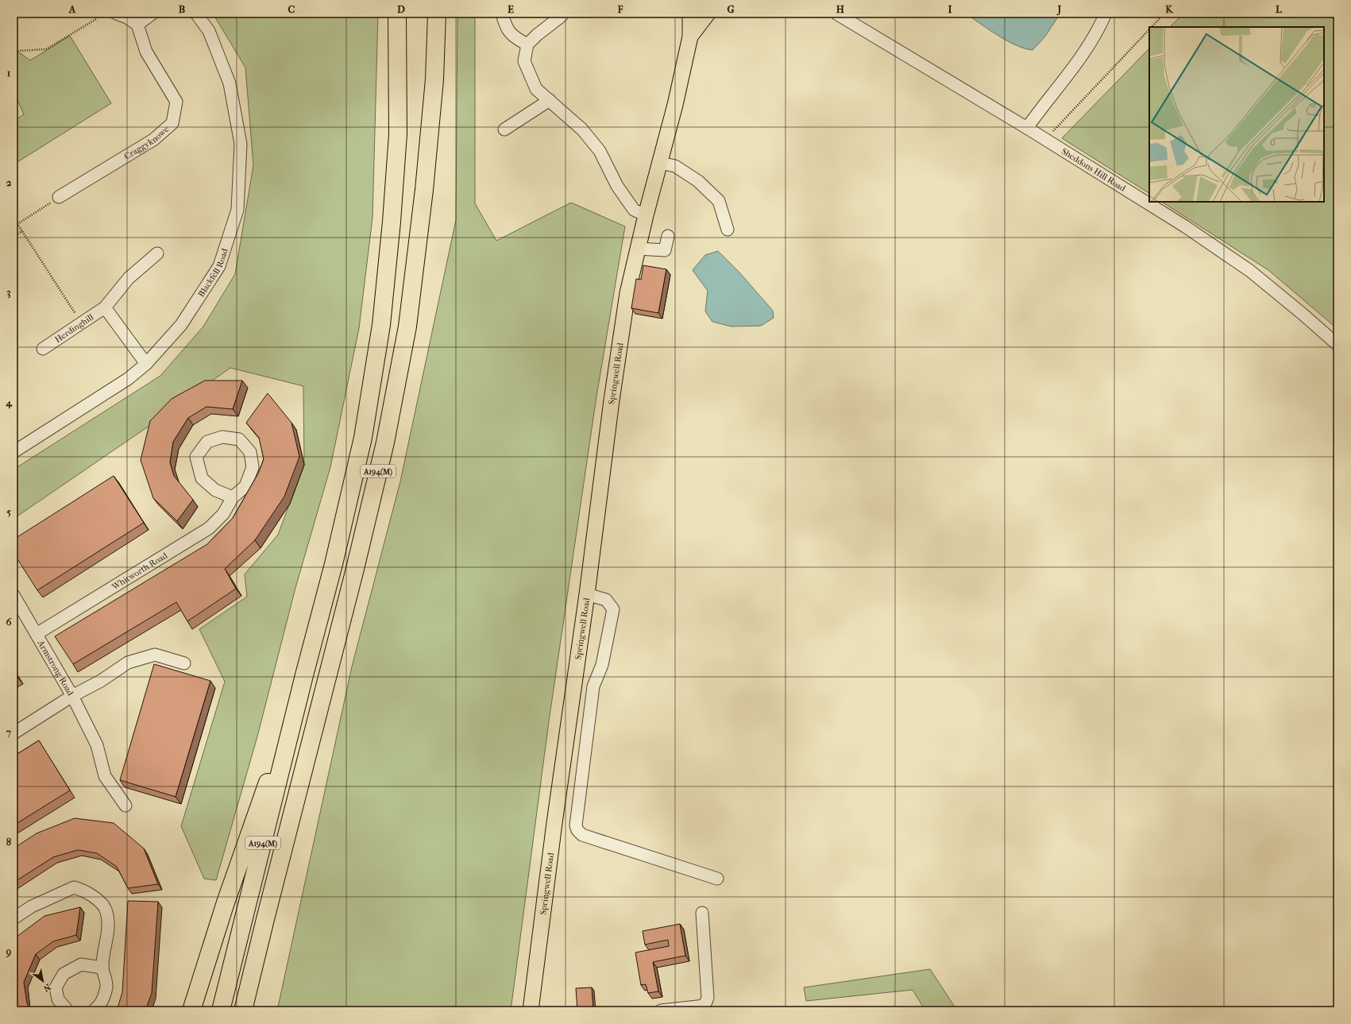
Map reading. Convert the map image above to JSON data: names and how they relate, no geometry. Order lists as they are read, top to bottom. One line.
{"streets":{"highway":["A194(M)"],"main road":["Springwell Road"],"street":["Craggyknowe","Sheddons Hill Road","Blackfell Road","Herdinghill","Whitworth Road","Armstrong Road"]},"crossings":[["Whitworth Road","Armstrong Road"]],"north":"bottom right","grid":{"columns":["A","B","C","D","E","F","G","H","I","J","K","L"],"rows":["1","2","3","4","5","6","7","8","9"]}}
